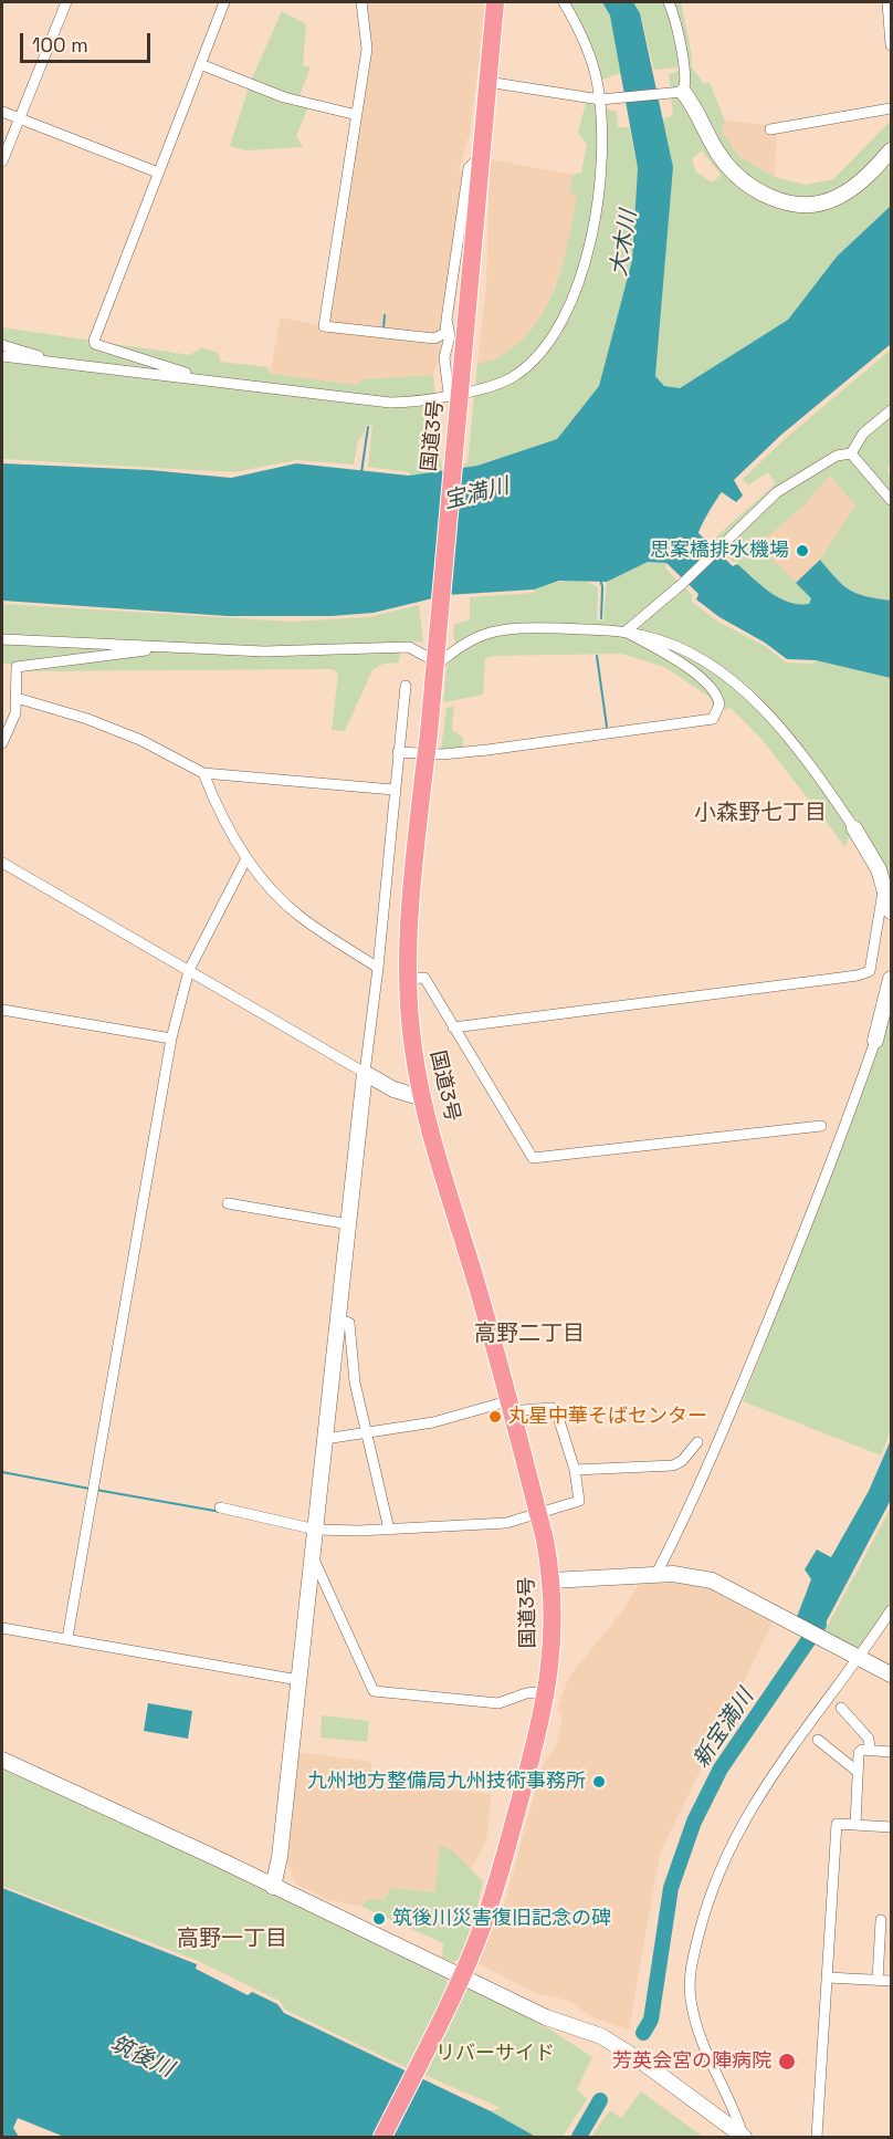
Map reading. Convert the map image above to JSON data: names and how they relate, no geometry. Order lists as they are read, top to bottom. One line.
{"streets":{"highway":["国道3号"]},"districts":["小森野七丁目","高野二丁目","高野一丁目"],"water":["大木川","宝満川","新宝満川","筑後川"],"parks":["リバーサイド"],"places":["思案橋排水機場","丸星中華そばセンター","九州地方整備局九州技術事務所","筑後川災害復旧記念の碑","芳英会宮の陣病院"],"scale_bar":"100 m"}
